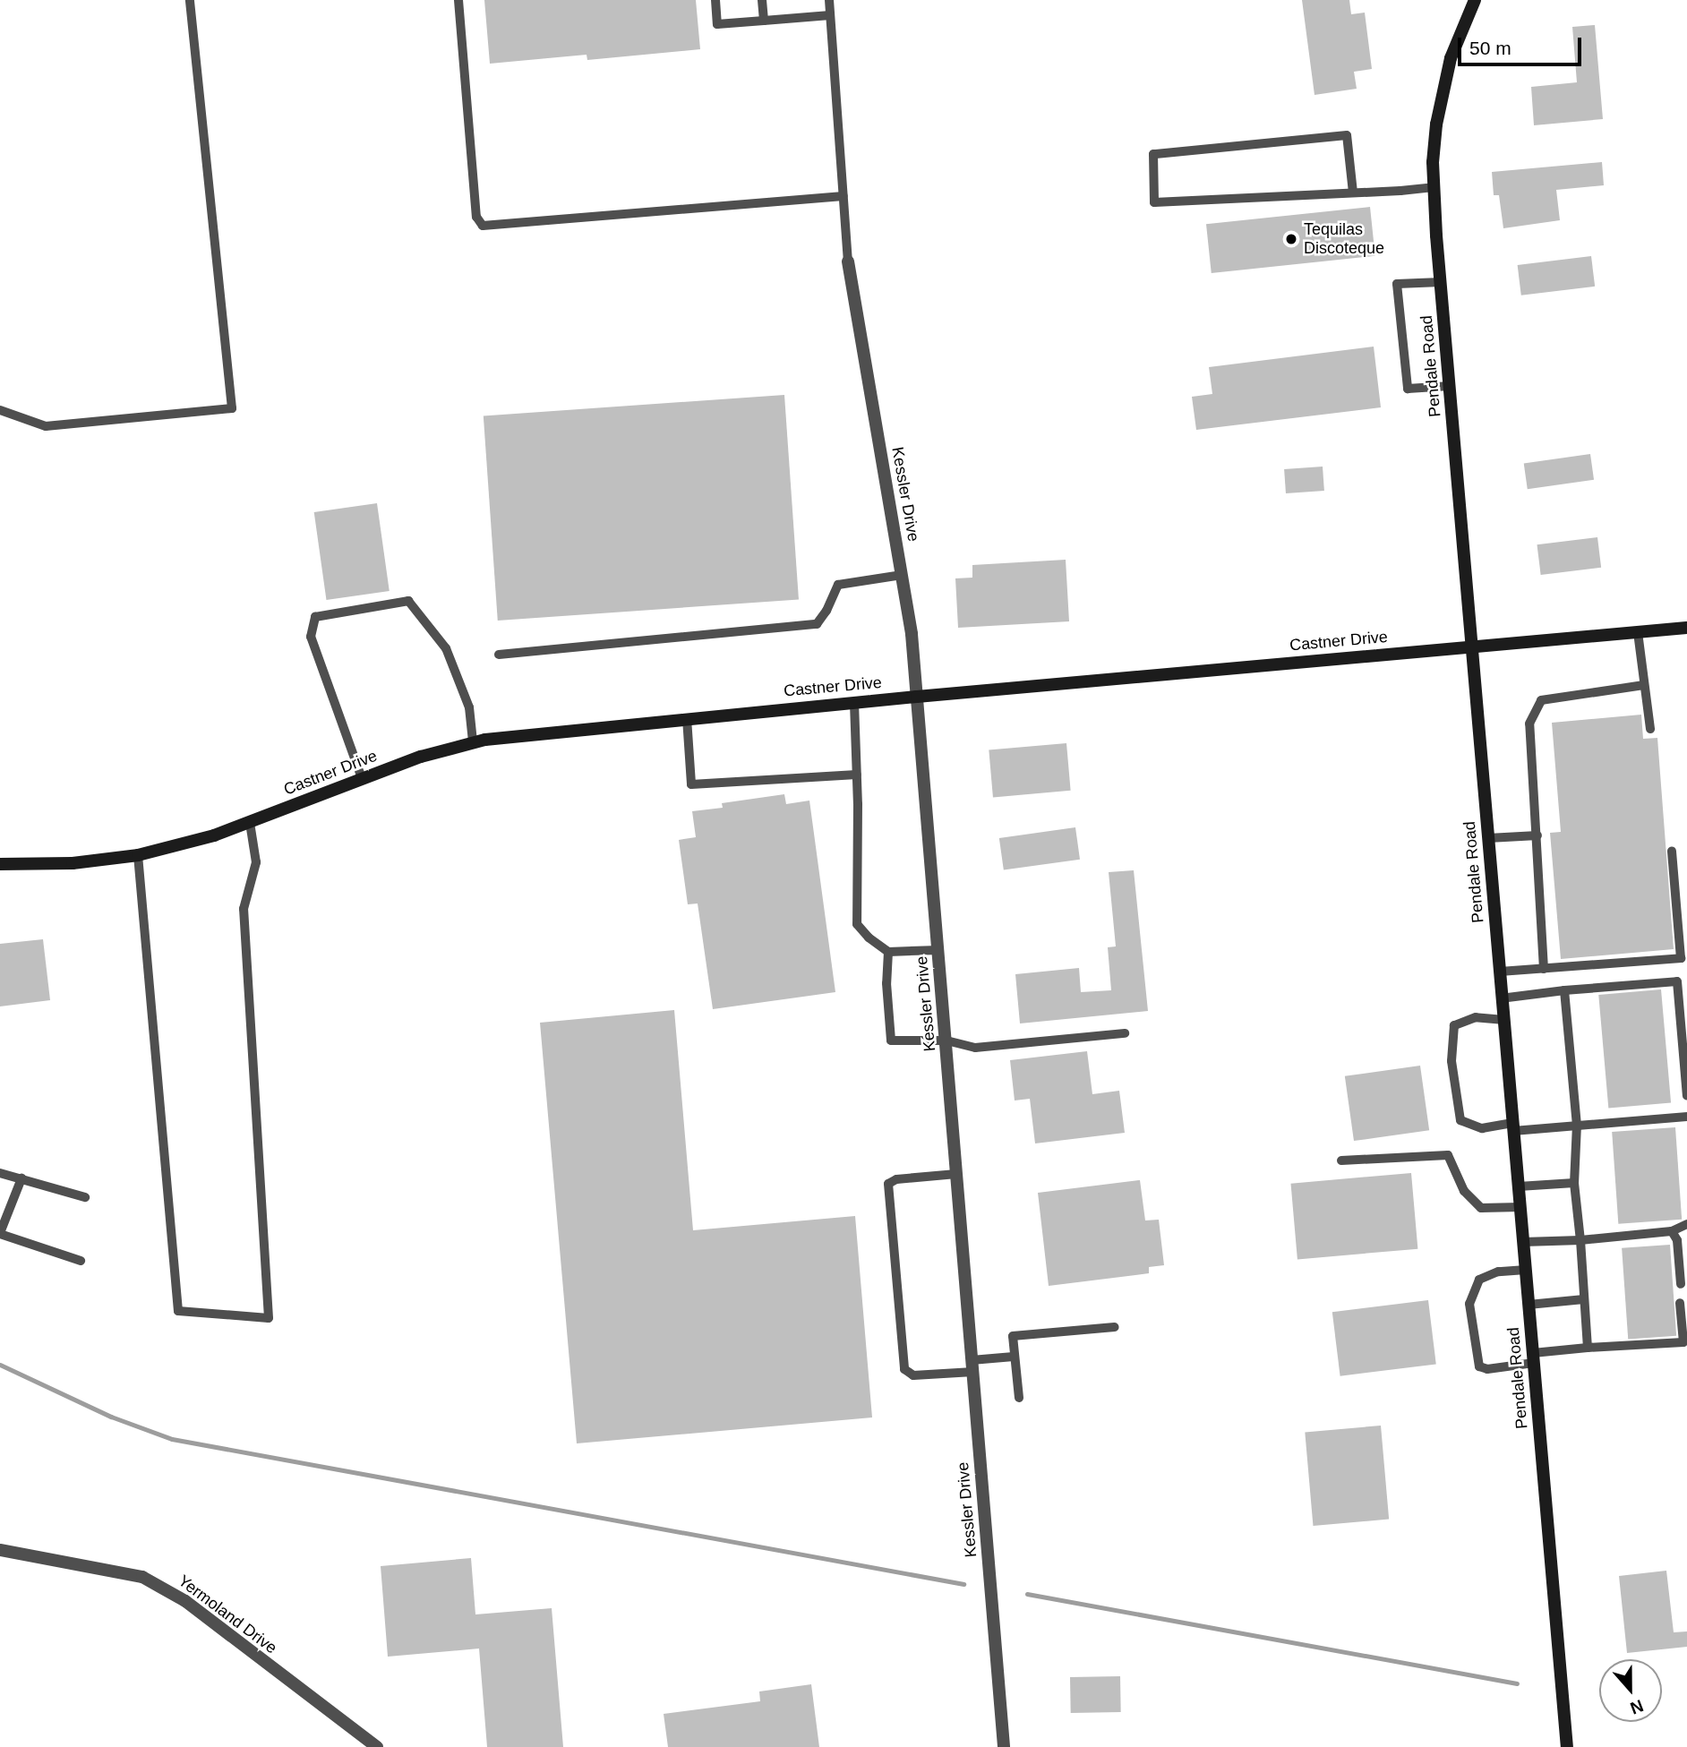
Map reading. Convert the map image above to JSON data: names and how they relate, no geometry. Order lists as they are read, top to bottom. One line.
{"streets":{"street":["Pendale Road","Kessler Drive","Castner Drive","Yermoland Drive"]},"crossings":[["Pendale Road","Castner Drive"],["Kessler Drive","Castner Drive"]],"places":["Tequilas Discoteque"],"scale_bar":"50 m","north":"bottom"}
